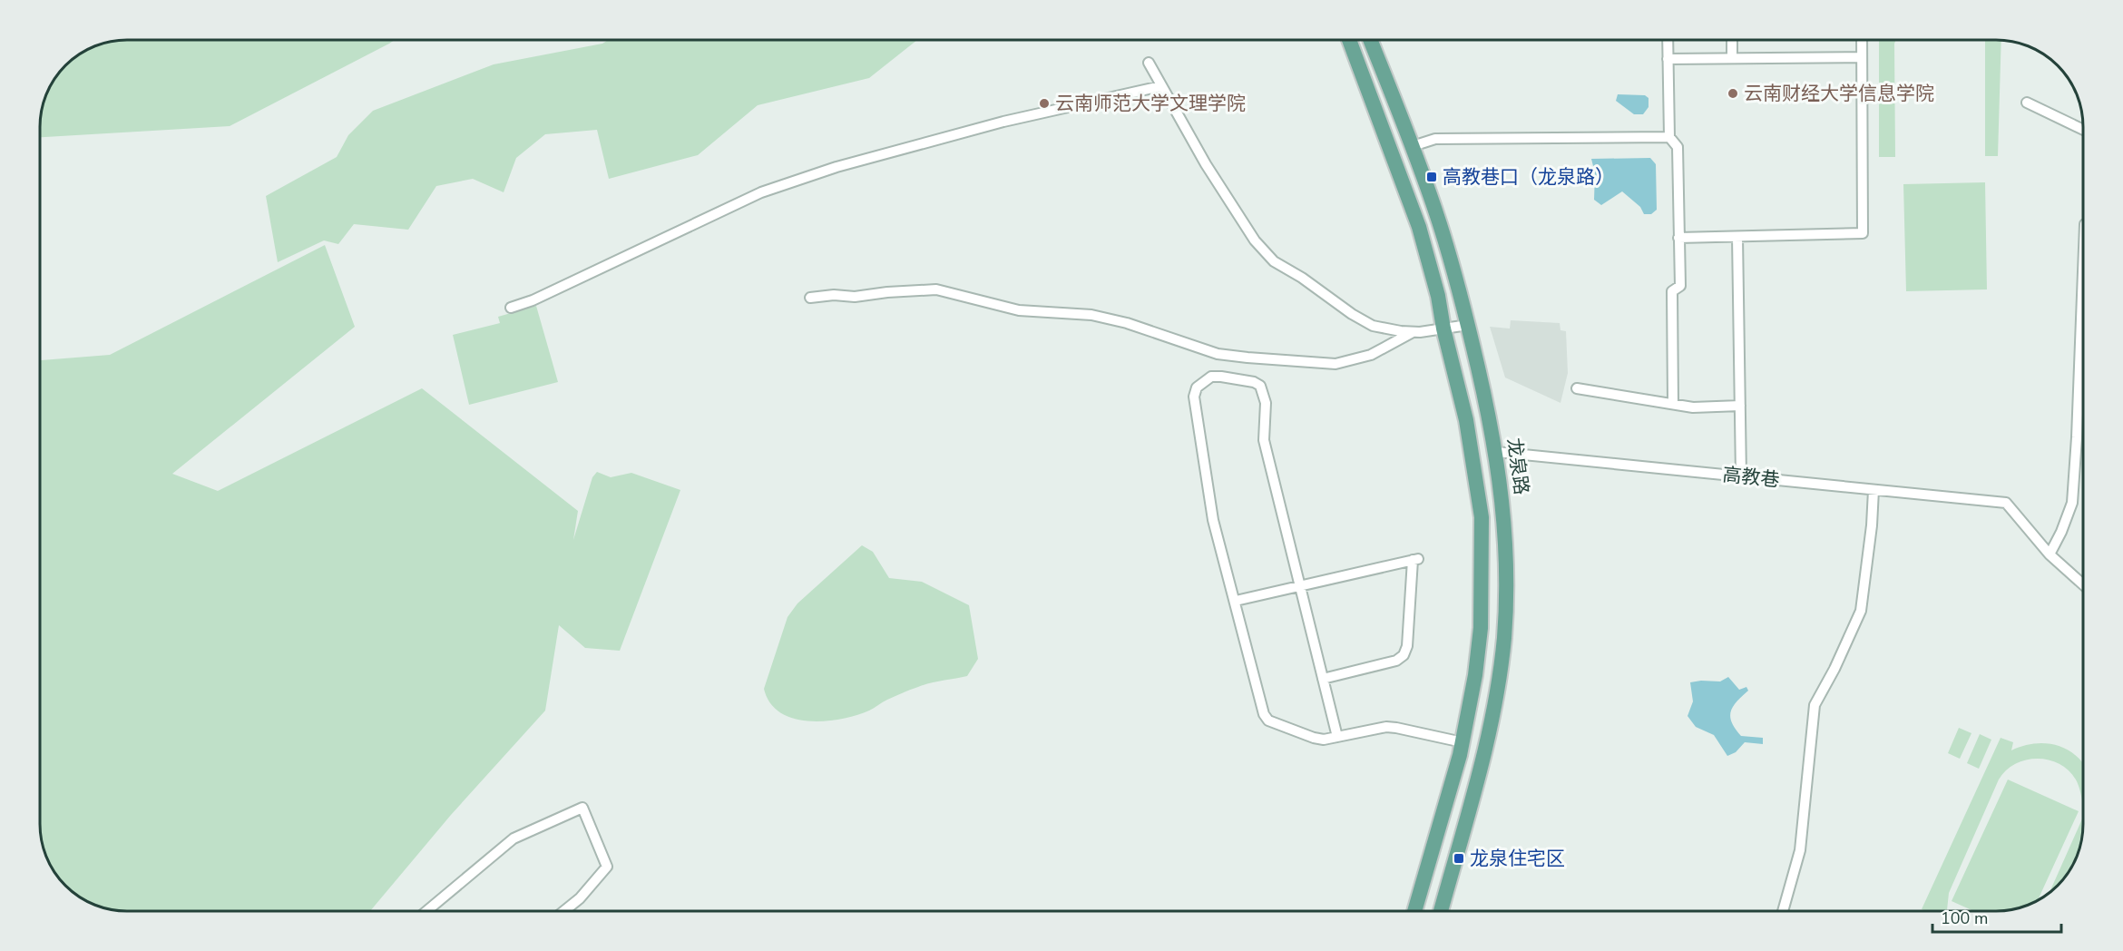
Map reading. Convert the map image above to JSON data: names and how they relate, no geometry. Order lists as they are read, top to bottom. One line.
{"streets":{"main road":["龙泉路"],"street":["高教巷"]},"crossings":[["龙泉路","高教巷"]],"places":{"other":["云南财经大学信息学院","云南师范大学文理学院"],"transit":["高教巷口（龙泉路）","龙泉住宅区"]},"scale_bar":"100 m"}
